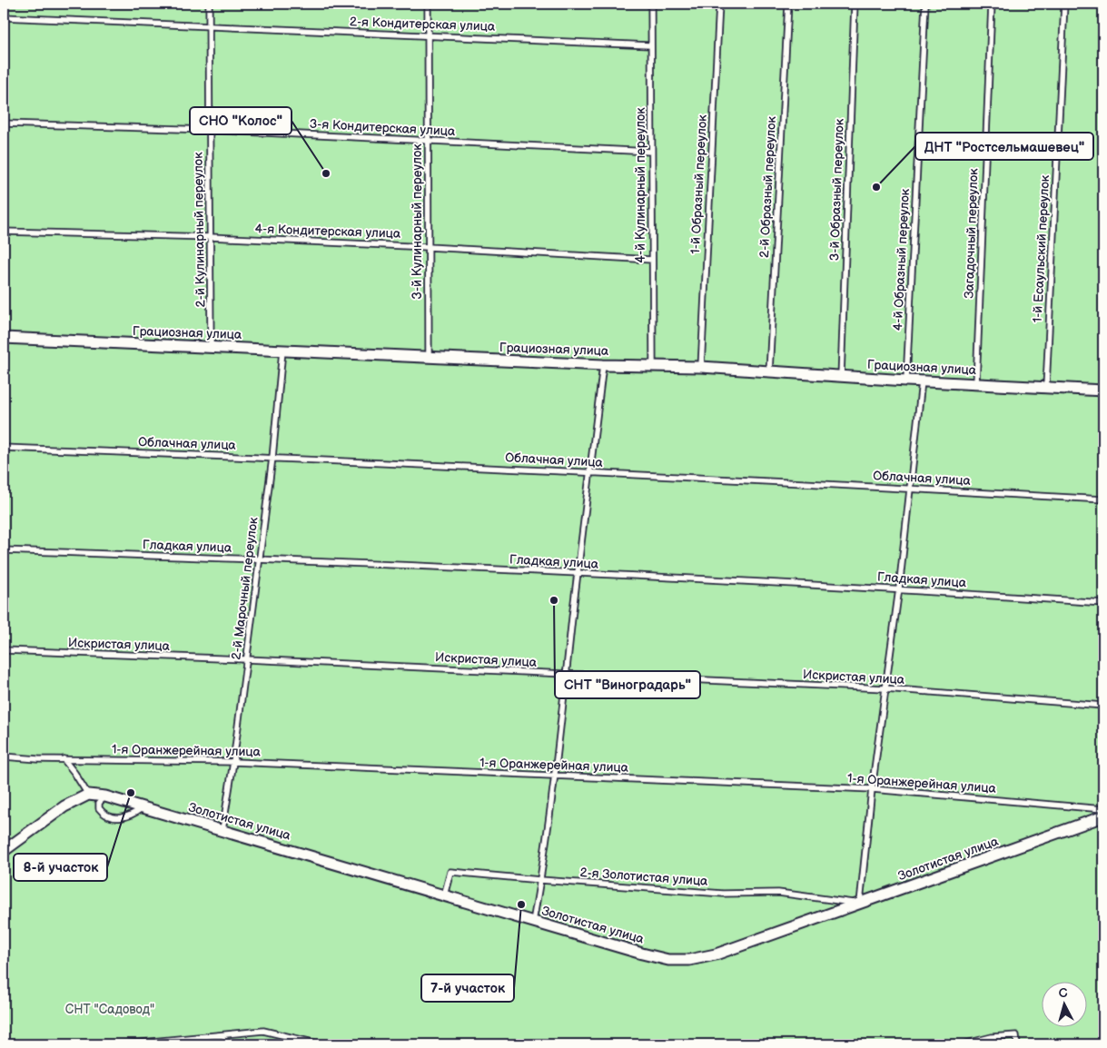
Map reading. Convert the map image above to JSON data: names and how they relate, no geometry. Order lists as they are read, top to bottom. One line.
{"streets":{"street":["Грациозная улица","Золотистая улица"],"lane":["2-я Кондитерская улица","3-я Кондитерская улица","1-й Образный переулок","4-й Кулинарный переулок","2-й Образный переулок","3-й Образный переулок","3-й Кулинарный переулок","2-й Кулинарный переулок","4-я Кондитерская улица","Загадочный переулок","1-й Есаульский переулок","4-й Образный переулок","Облачная улица","Гладкая улица","2-й Марочный переулок","Искристая улица","1-я Оранжерейная улица","2-я Золотистая улица"]},"crossings":[["2-я Кондитерская улица","4-й Кулинарный переулок"],["2-я Кондитерская улица","3-й Кулинарный переулок"],["2-я Кондитерская улица","2-й Кулинарный переулок"],["3-я Кондитерская улица","4-й Кулинарный переулок"],["3-я Кондитерская улица","3-й Кулинарный переулок"],["3-я Кондитерская улица","2-й Кулинарный переулок"],["1-й Образный переулок","Грациозная улица"],["4-й Кулинарный переулок","4-я Кондитерская улица"],["4-й Кулинарный переулок","Грациозная улица"],["2-й Образный переулок","Грациозная улица"],["3-й Образный переулок","Грациозная улица"],["3-й Кулинарный переулок","4-я Кондитерская улица"],["3-й Кулинарный переулок","Грациозная улица"],["2-й Кулинарный переулок","4-я Кондитерская улица"],["2-й Кулинарный переулок","Грациозная улица"],["Загадочный переулок","Грациозная улица"],["1-й Есаульский переулок","Грациозная улица"],["4-й Образный переулок","Грациозная улица"],["Грациозная улица","2-й Марочный переулок"],["Облачная улица","2-й Марочный переулок"],["Гладкая улица","2-й Марочный переулок"],["2-й Марочный переулок","Искристая улица"],["2-й Марочный переулок","1-я Оранжерейная улица"],["2-й Марочный переулок","Золотистая улица"],["Золотистая улица","2-я Золотистая улица"]],"parks":["СНТ \"Садовод\""],"places":["СНО \"Колос\"","ДНТ \"Ростсельмашевец\"","СНТ \"Виноградарь\"","8-й участок","7-й участок"],"north":"top"}
